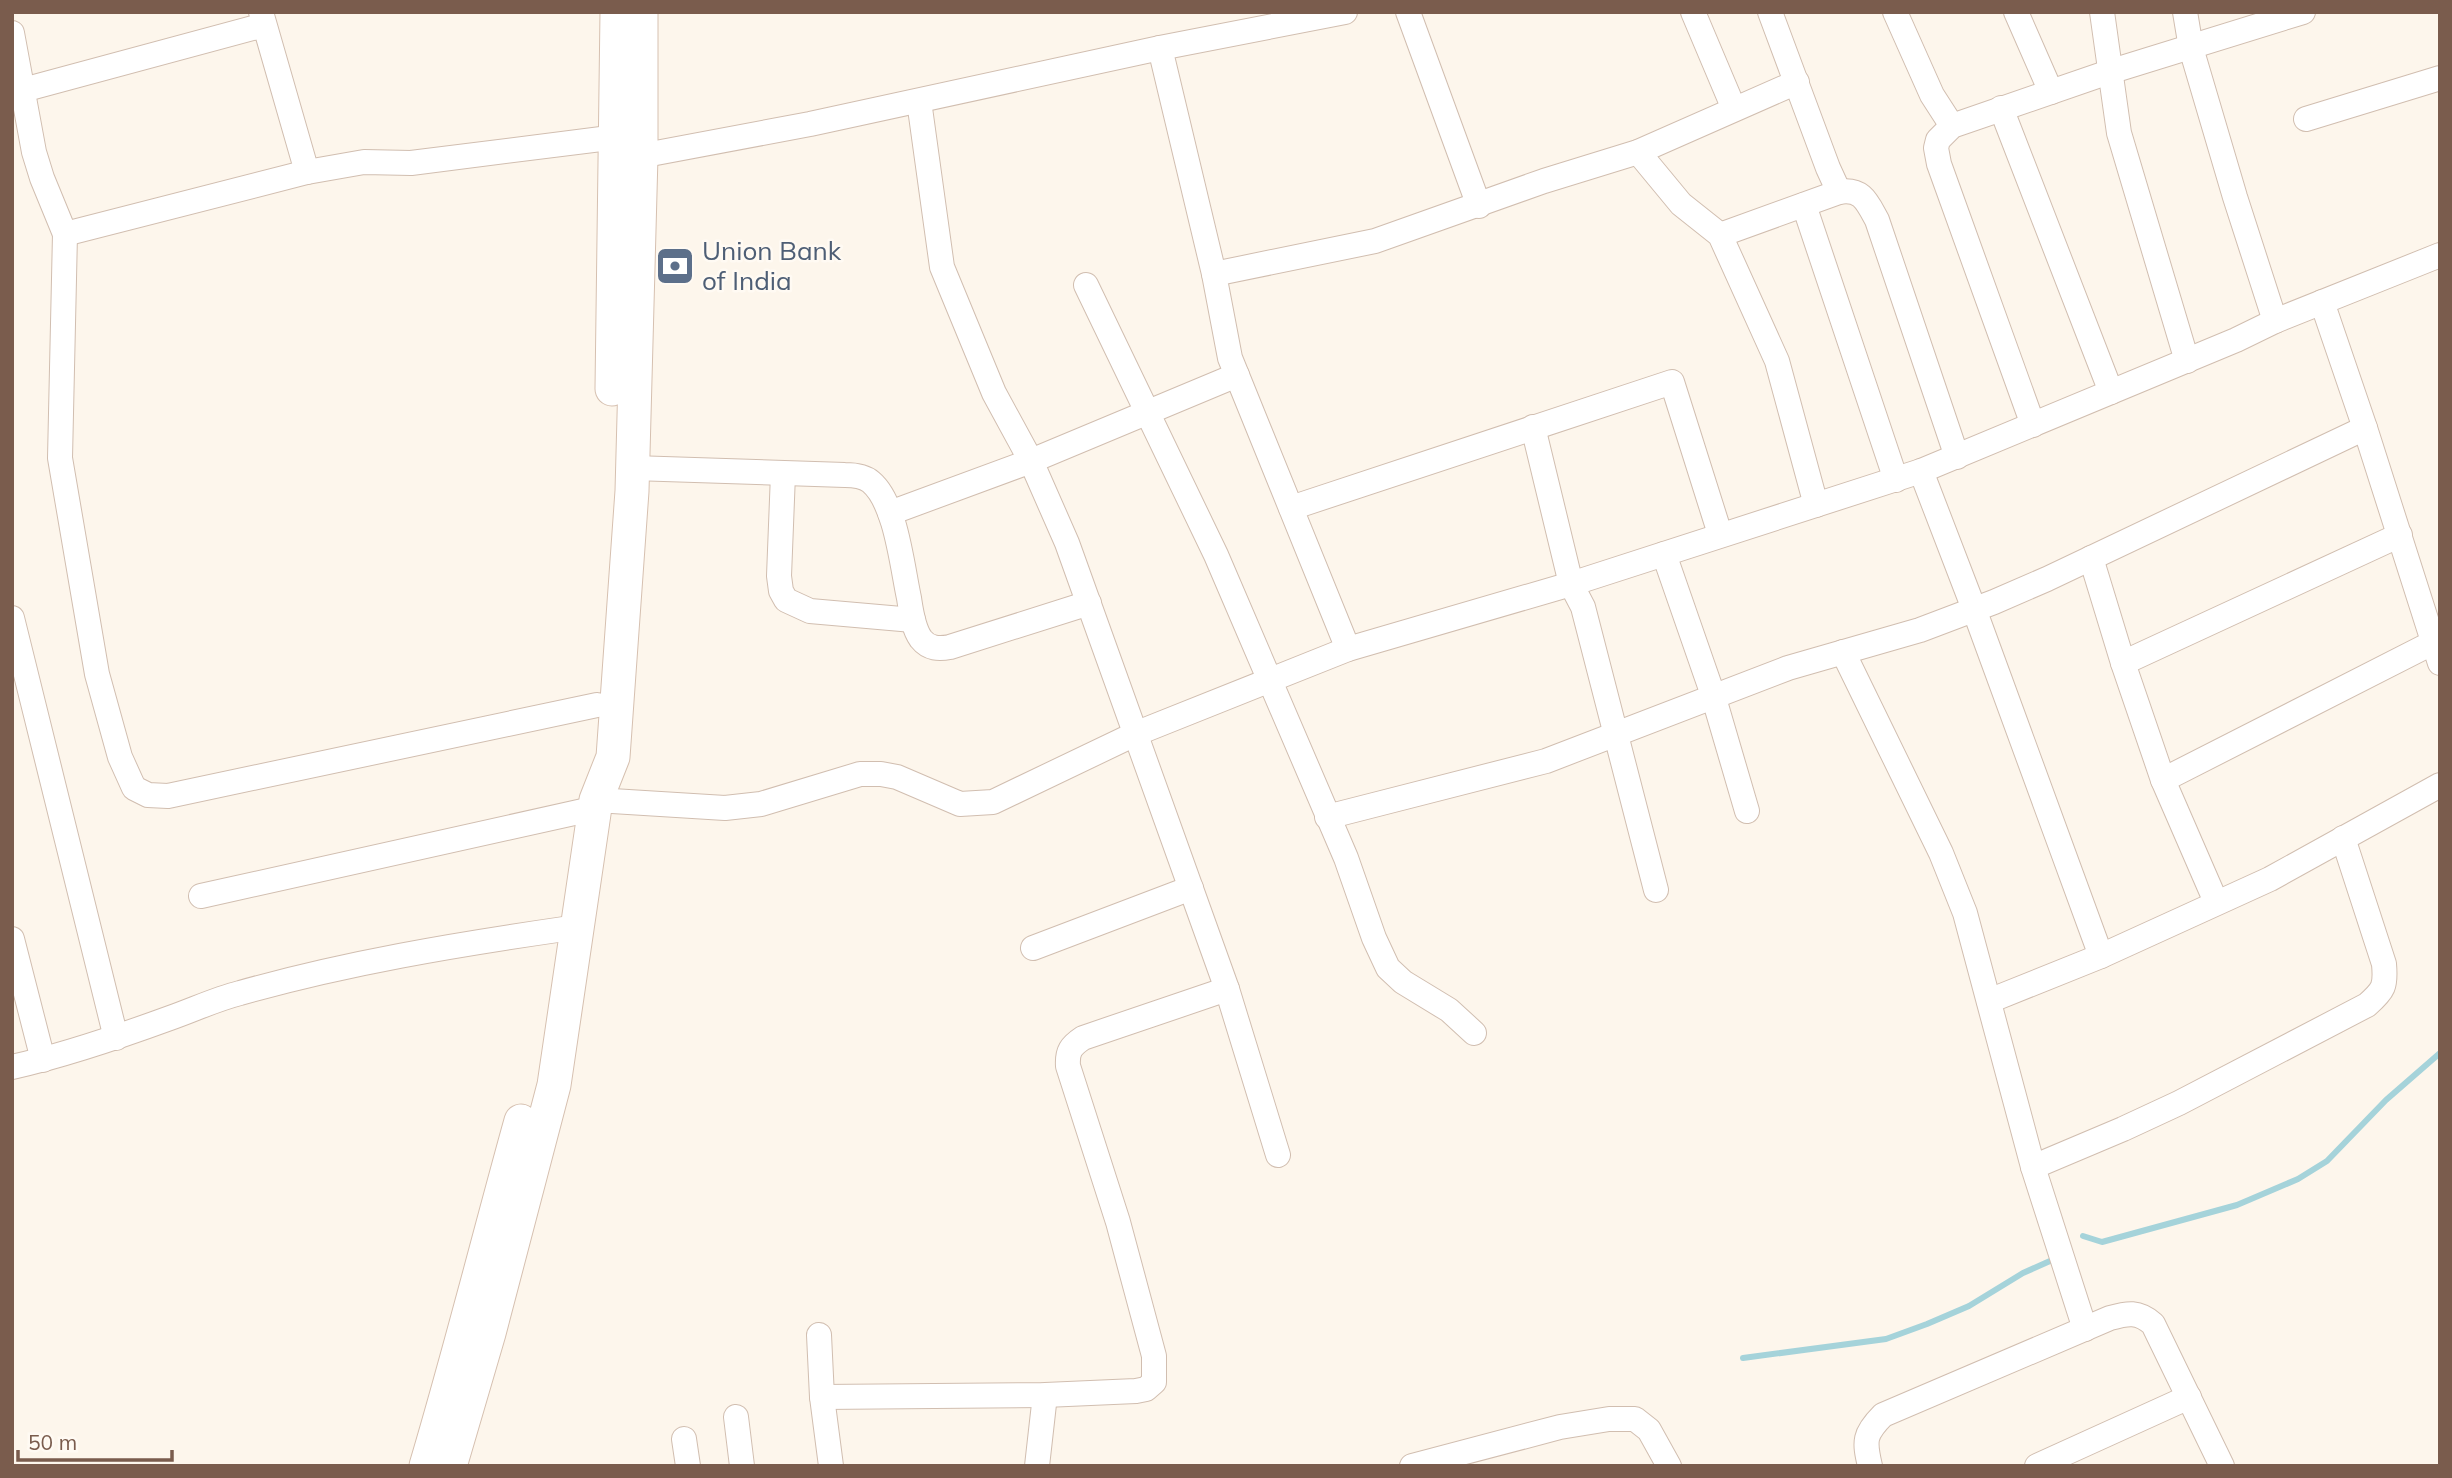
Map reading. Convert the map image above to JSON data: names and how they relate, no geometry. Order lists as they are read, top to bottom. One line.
{"places":{"bank":["Union Bank of India"]},"scale_bar":"50 m"}
